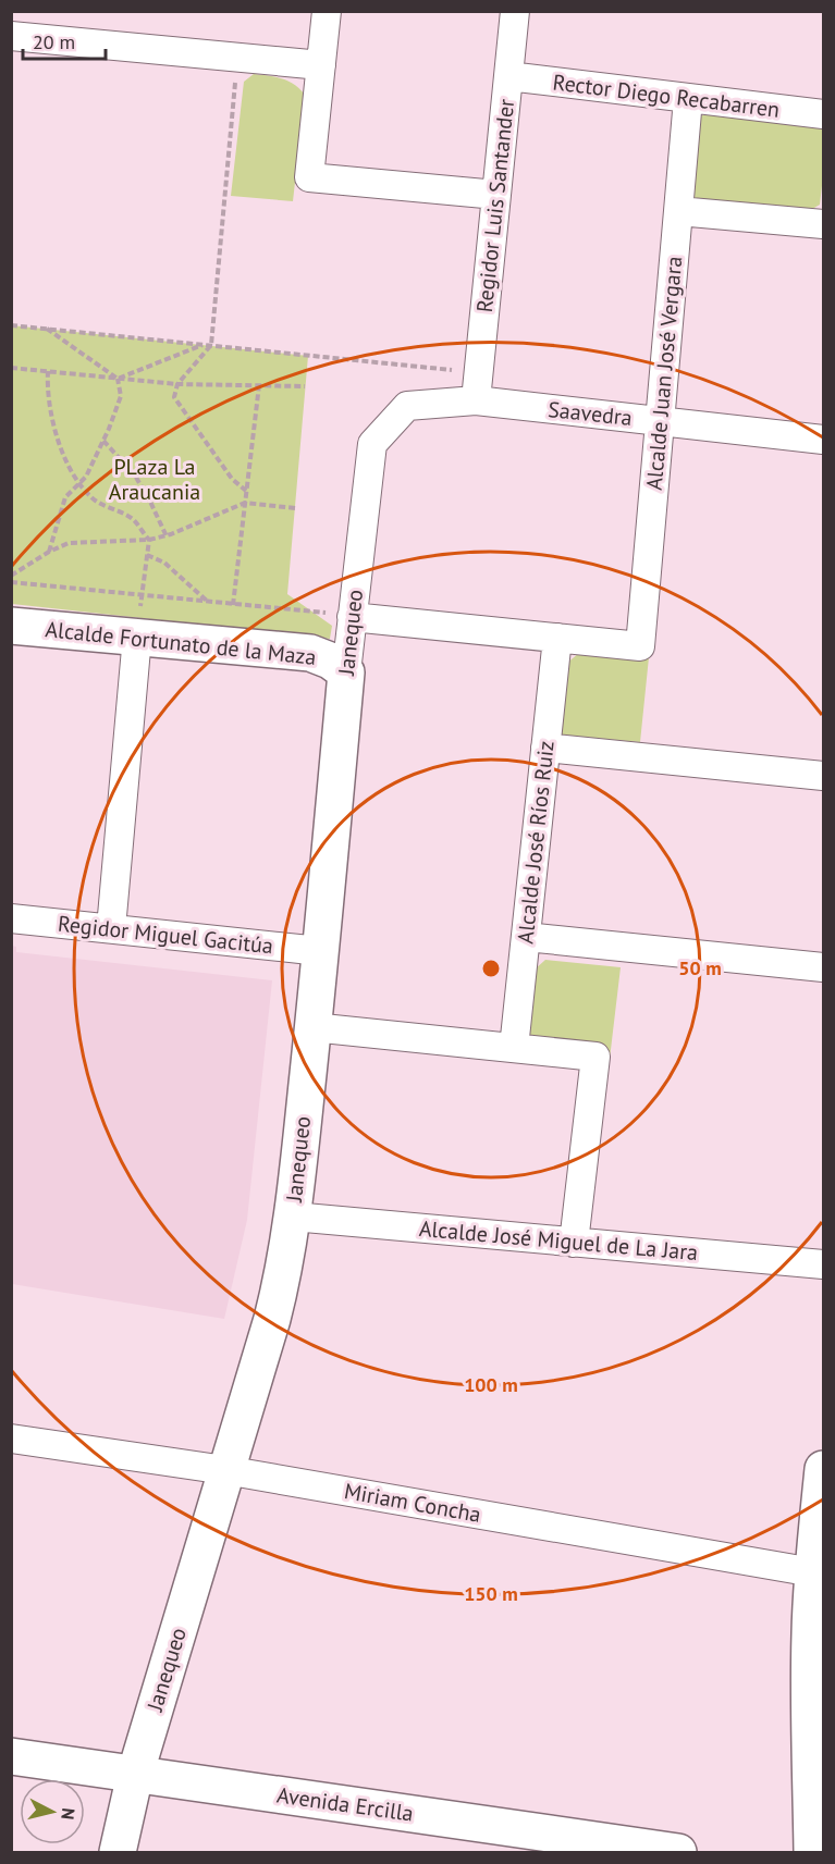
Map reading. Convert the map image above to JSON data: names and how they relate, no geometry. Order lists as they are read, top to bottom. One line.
{"streets":{"main road":["Janequeo","Alcalde Fortunato de la Maza","Avenida Ercilla"],"street":["Rector Diego Recabarren","Regidor Luis Santander","Alcalde Juan José Vergara","Saavedra","Alcalde José Ríos Ruiz","Regidor Miguel Gacitúa","Alcalde José Miguel de La Jara","Miriam Concha"]},"crossings":[["Rector Diego Recabarren","Regidor Luis Santander"],["Rector Diego Recabarren","Alcalde Juan José Vergara"],["Regidor Luis Santander","Saavedra"],["Alcalde Juan José Vergara","Saavedra"],["Alcalde Juan José Vergara","Alcalde José Ríos Ruiz"],["Saavedra","Janequeo"],["Janequeo","Alcalde Fortunato de la Maza"],["Janequeo","Regidor Miguel Gacitúa"],["Janequeo","Alcalde José Miguel de La Jara"],["Janequeo","Miriam Concha"],["Janequeo","Avenida Ercilla"]],"parks":["PLaza La Araucania"],"scale_bar":"20 m","north":"right","rings":["50 m","100 m","150 m"]}
